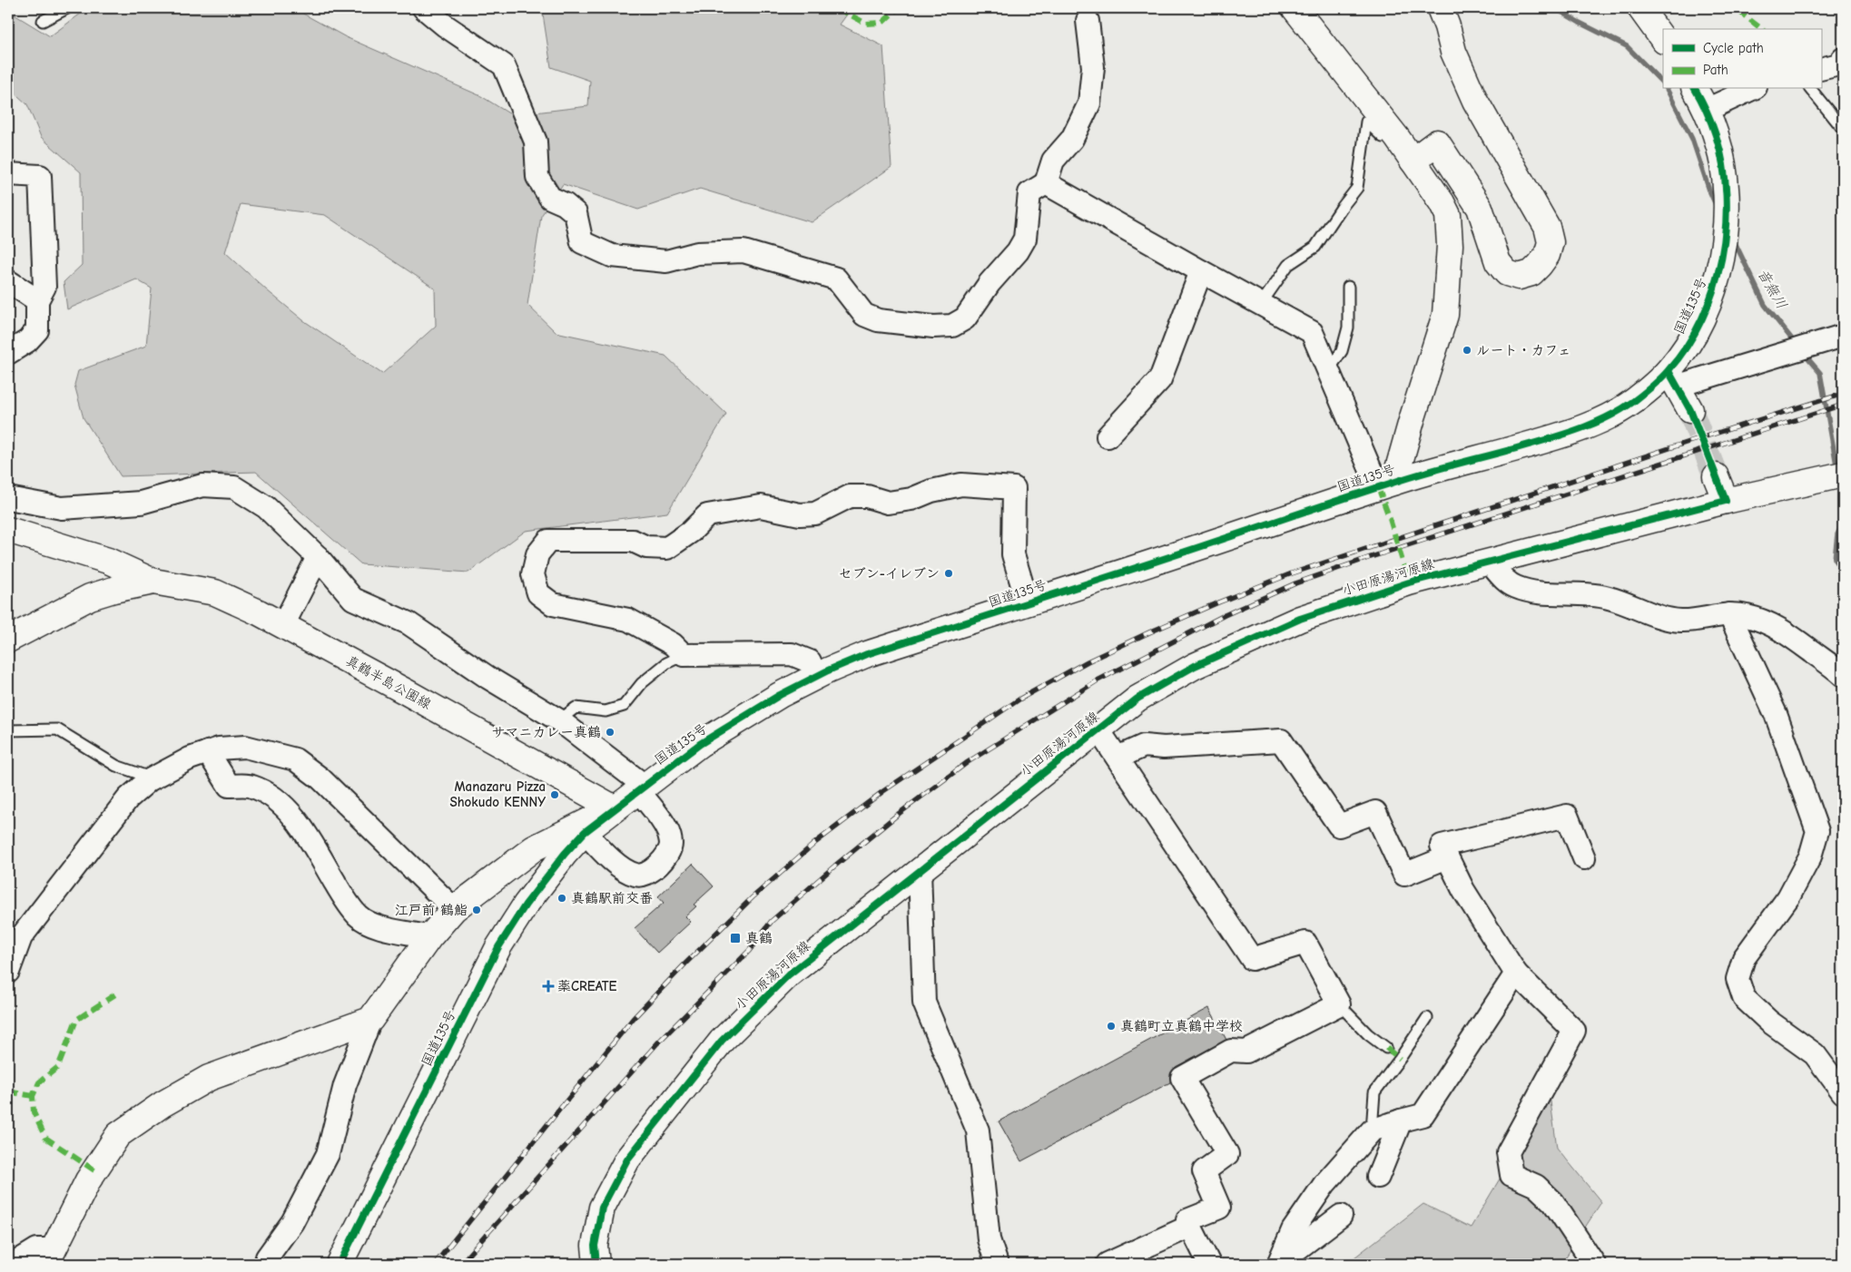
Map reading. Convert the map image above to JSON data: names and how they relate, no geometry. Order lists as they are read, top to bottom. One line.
{"streets":{"main road":["国道135号","小田原湯河原線","真鶴半島公園線"]},"crossings":[["国道135号","真鶴半島公園線"]],"water":["音無川"],"places":{"other":["ルート・カフェ","セブン-イレブン","サマニカレー真鶴","Manazaru Pizza Shokudo KENNY","真鶴駅前交番","江戸前 鶴鮨","真鶴町立真鶴中学校"],"transit":["真鶴"],"health":["薬CREATE"]},"legend":["Cycle path","Path"]}
